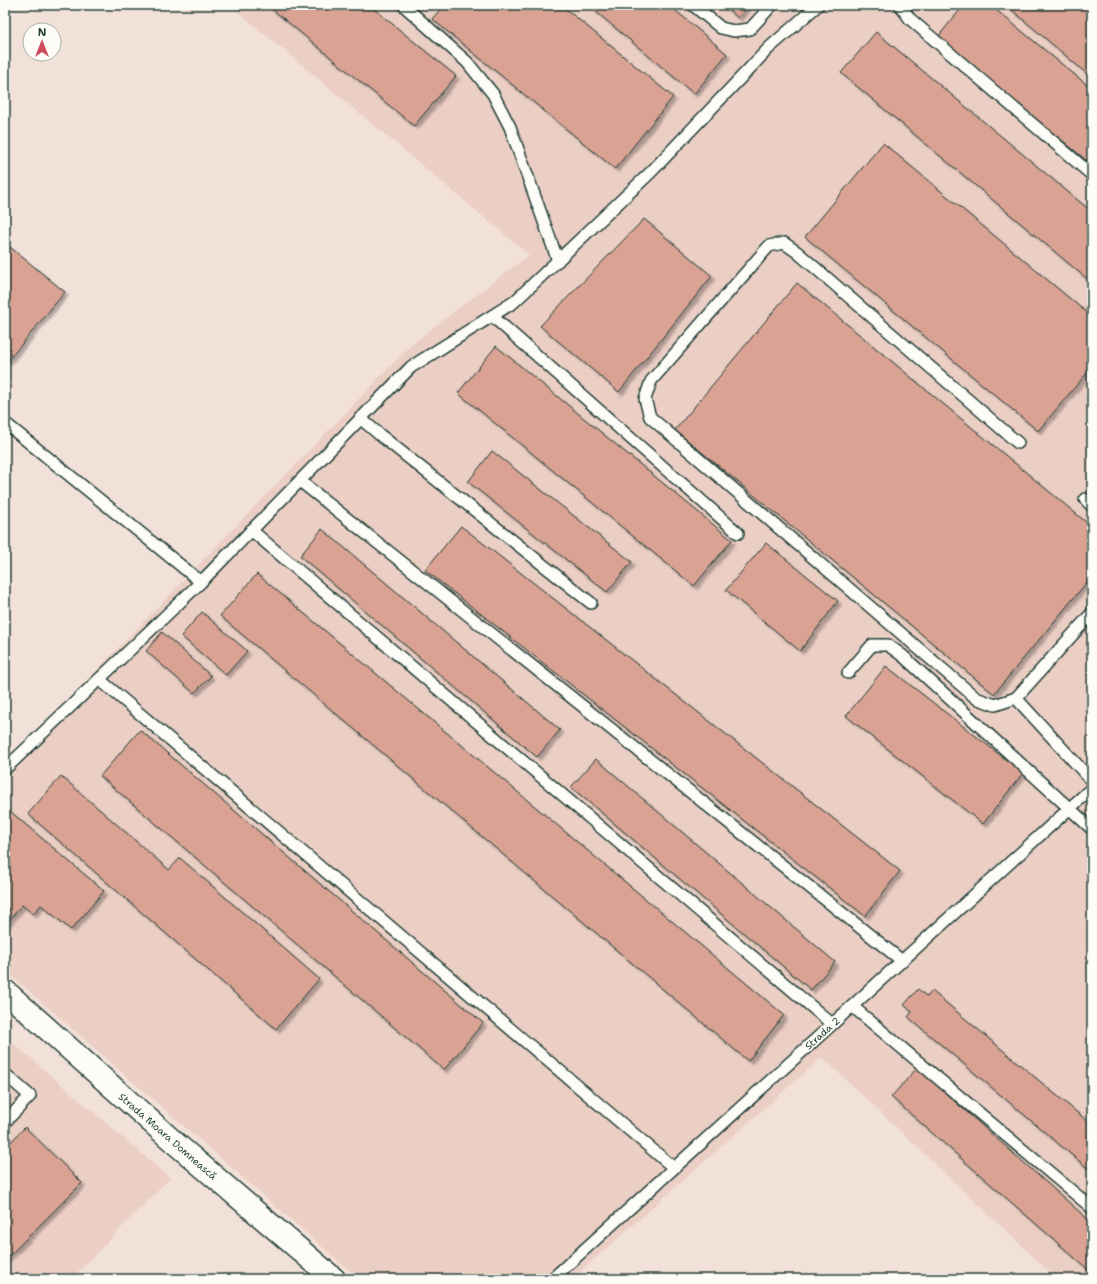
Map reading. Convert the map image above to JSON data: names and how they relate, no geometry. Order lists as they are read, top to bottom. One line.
{"streets":{"street":["Strada Moara Domnească"],"lane":["Strada 2"]},"north":"top"}
